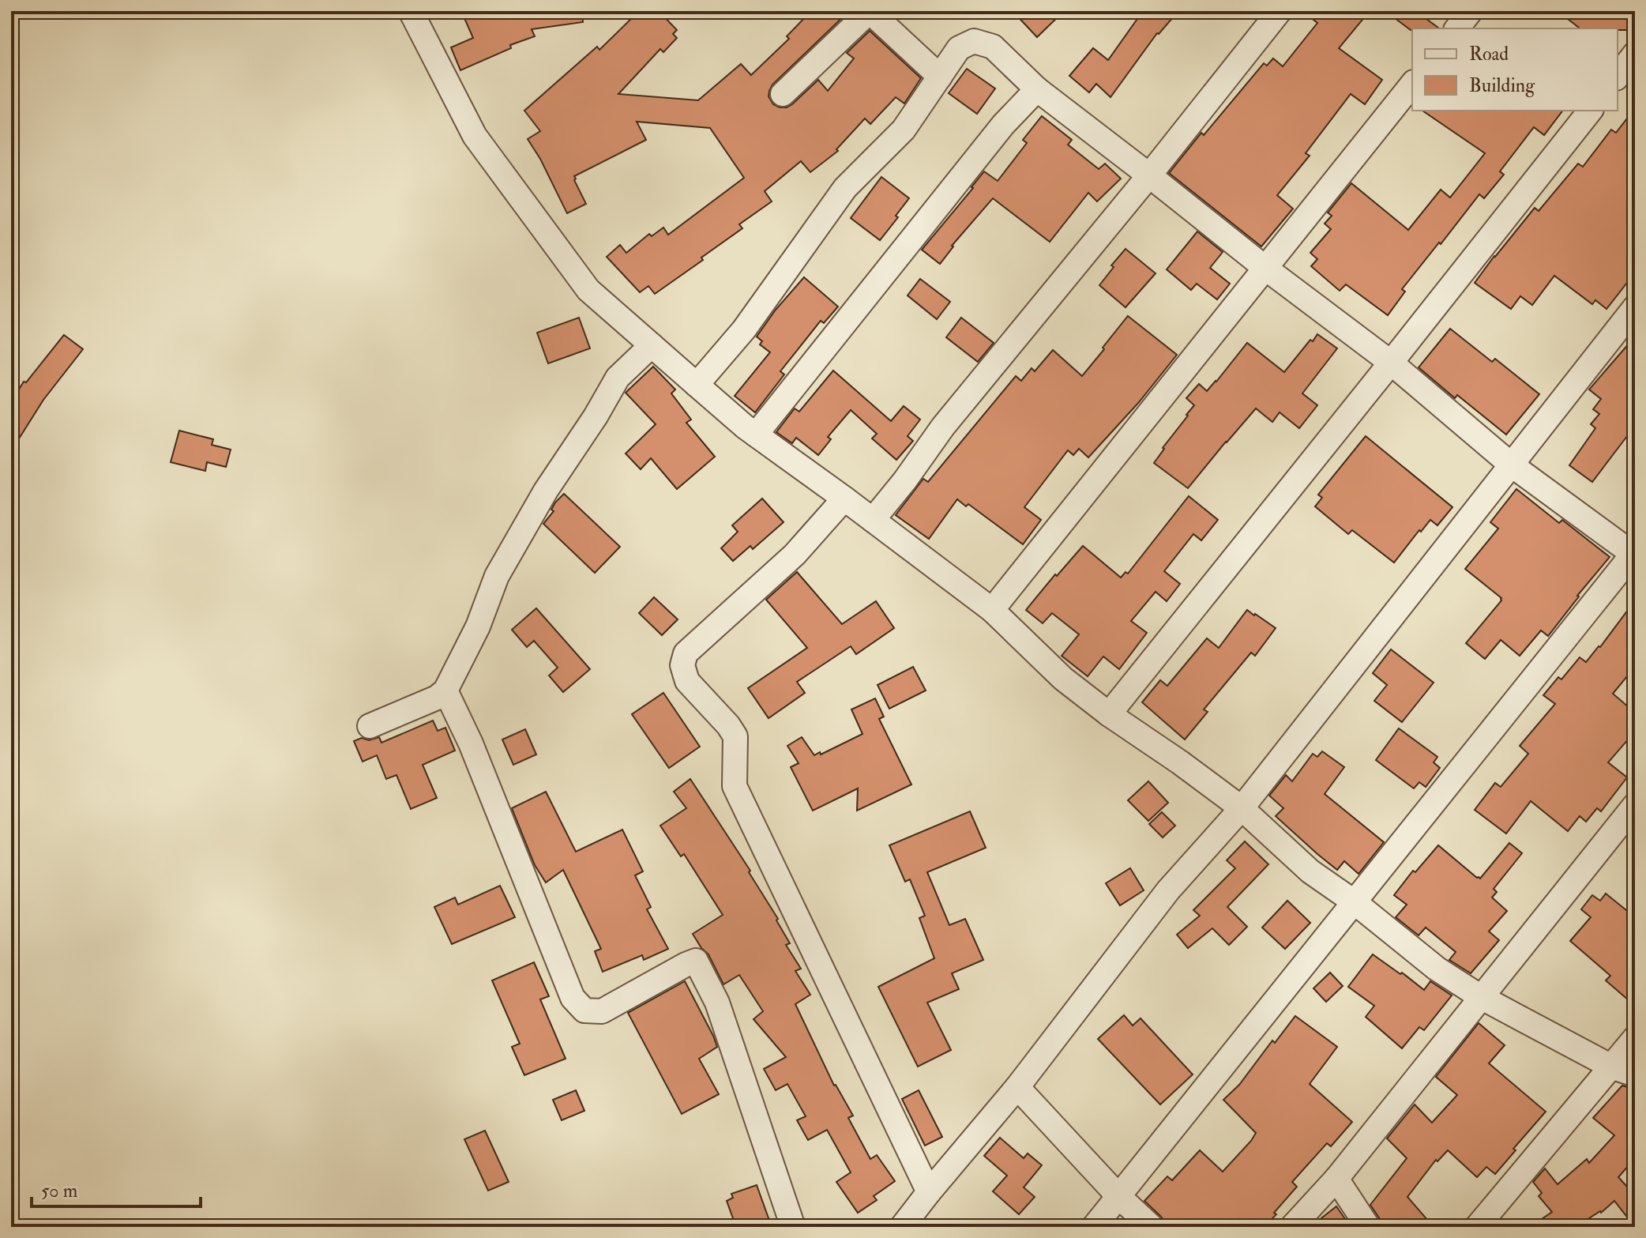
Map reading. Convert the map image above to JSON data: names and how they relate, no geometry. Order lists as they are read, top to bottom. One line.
{"legend":["Road","Building"],"scale_bar":"50 m"}
